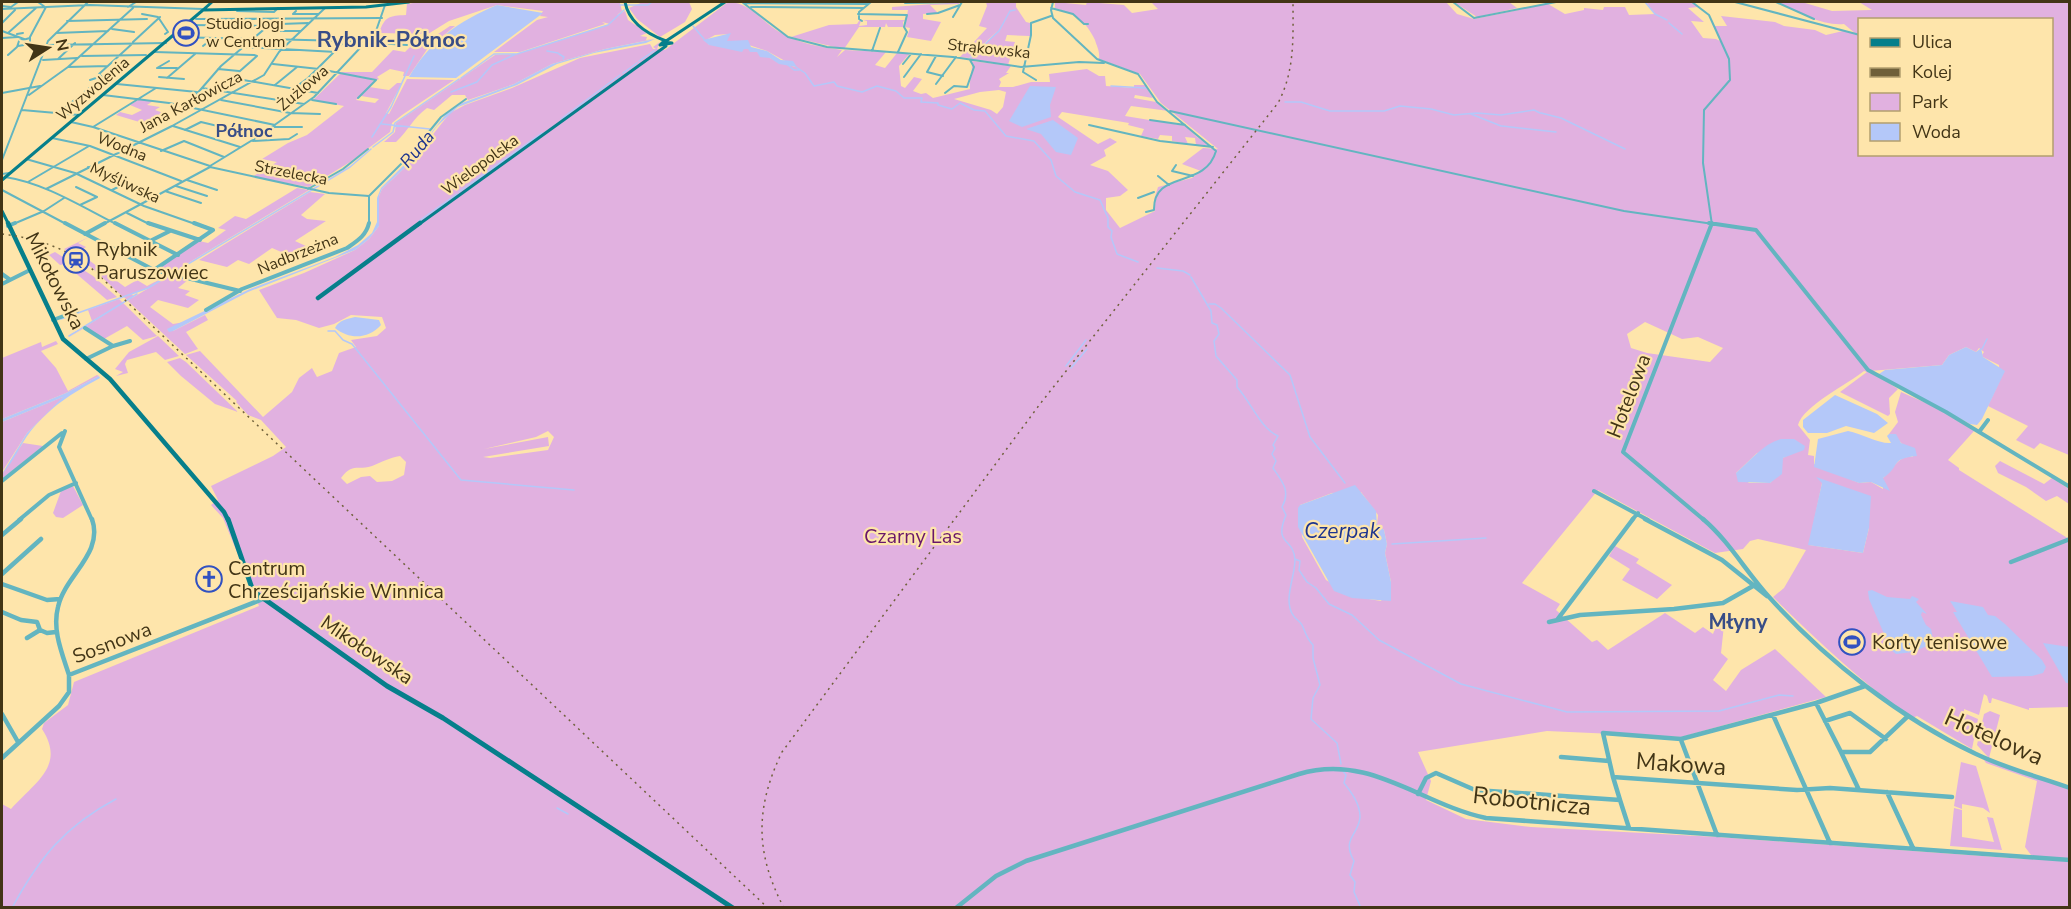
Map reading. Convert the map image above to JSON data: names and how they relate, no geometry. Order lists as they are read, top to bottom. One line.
{"streets":{"main road":["Wyzwolenia","Wielopolska","Mikołowska"],"street":["Strąkowska","Żużlowa","Jana Karłowicza","Wodna","Strzelecka","Myśliwska","Nadbrzeżna","Hotelowa","Sosnowa","Makowa","Robotnicza"]},"crossings":[["Żużlowa","Wodna"],["Żużlowa","Strzelecka"],["Żużlowa","Myśliwska"],["Wyzwolenia","Wodna"],["Wyzwolenia","Strzelecka"],["Wyzwolenia","Myśliwska"],["Jana Karłowicza","Wodna"],["Jana Karłowicza","Strzelecka"],["Jana Karłowicza","Myśliwska"],["Strzelecka","Nadbrzeżna"],["Mikołowska","Sosnowa"],["Makowa","Robotnicza"]],"districts":["Rybnik-Północ","Północ","Młyny"],"water":["Ruda","Czerpak"],"parks":["Czarny Las"],"places":{"sports":["Studio Jogi w Centrum","Korty tenisowe"],"station":["Rybnik Paruszowiec"],"church":["Centrum Chrześcijańskie Winnica"]},"legend":["Ulica","Kolej","Park","Woda"],"north":"right"}
